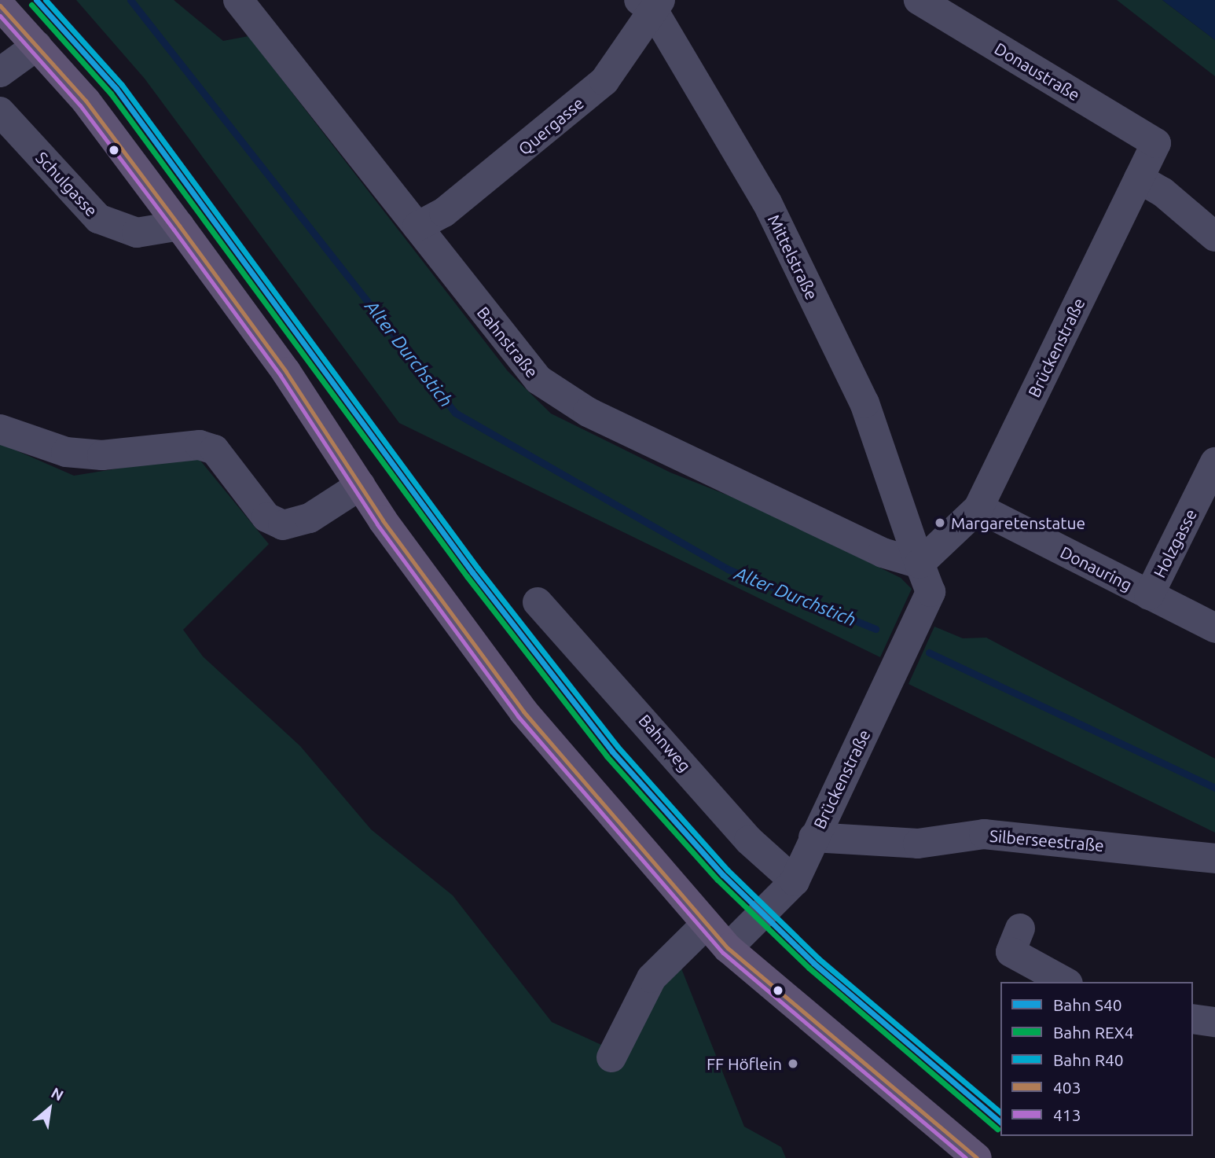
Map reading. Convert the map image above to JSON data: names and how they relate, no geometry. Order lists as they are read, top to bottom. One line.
{"streets":{"street":["Donaustraße","Quergasse","Schulgasse","Mittelstraße","Bahnstraße","Brückenstraße","Holzgasse","Donauring","Bahnweg","Silberseestraße"]},"crossings":[["Donaustraße","Brückenstraße"],["Quergasse","Mittelstraße"],["Quergasse","Bahnstraße"],["Mittelstraße","Bahnstraße"],["Mittelstraße","Brückenstraße"],["Bahnstraße","Brückenstraße"],["Brückenstraße","Donauring"],["Brückenstraße","Bahnweg"],["Brückenstraße","Silberseestraße"],["Holzgasse","Donauring"]],"water":["Alter Durchstich"],"places":["Margaretenstatue","FF Höflein"],"lines":["rail line S40","rail line R40","rail line REX4","transit line 403","transit line 413"],"legend":["Bahn S40","Bahn REX4","Bahn R40","403","413"],"north":"top right"}
